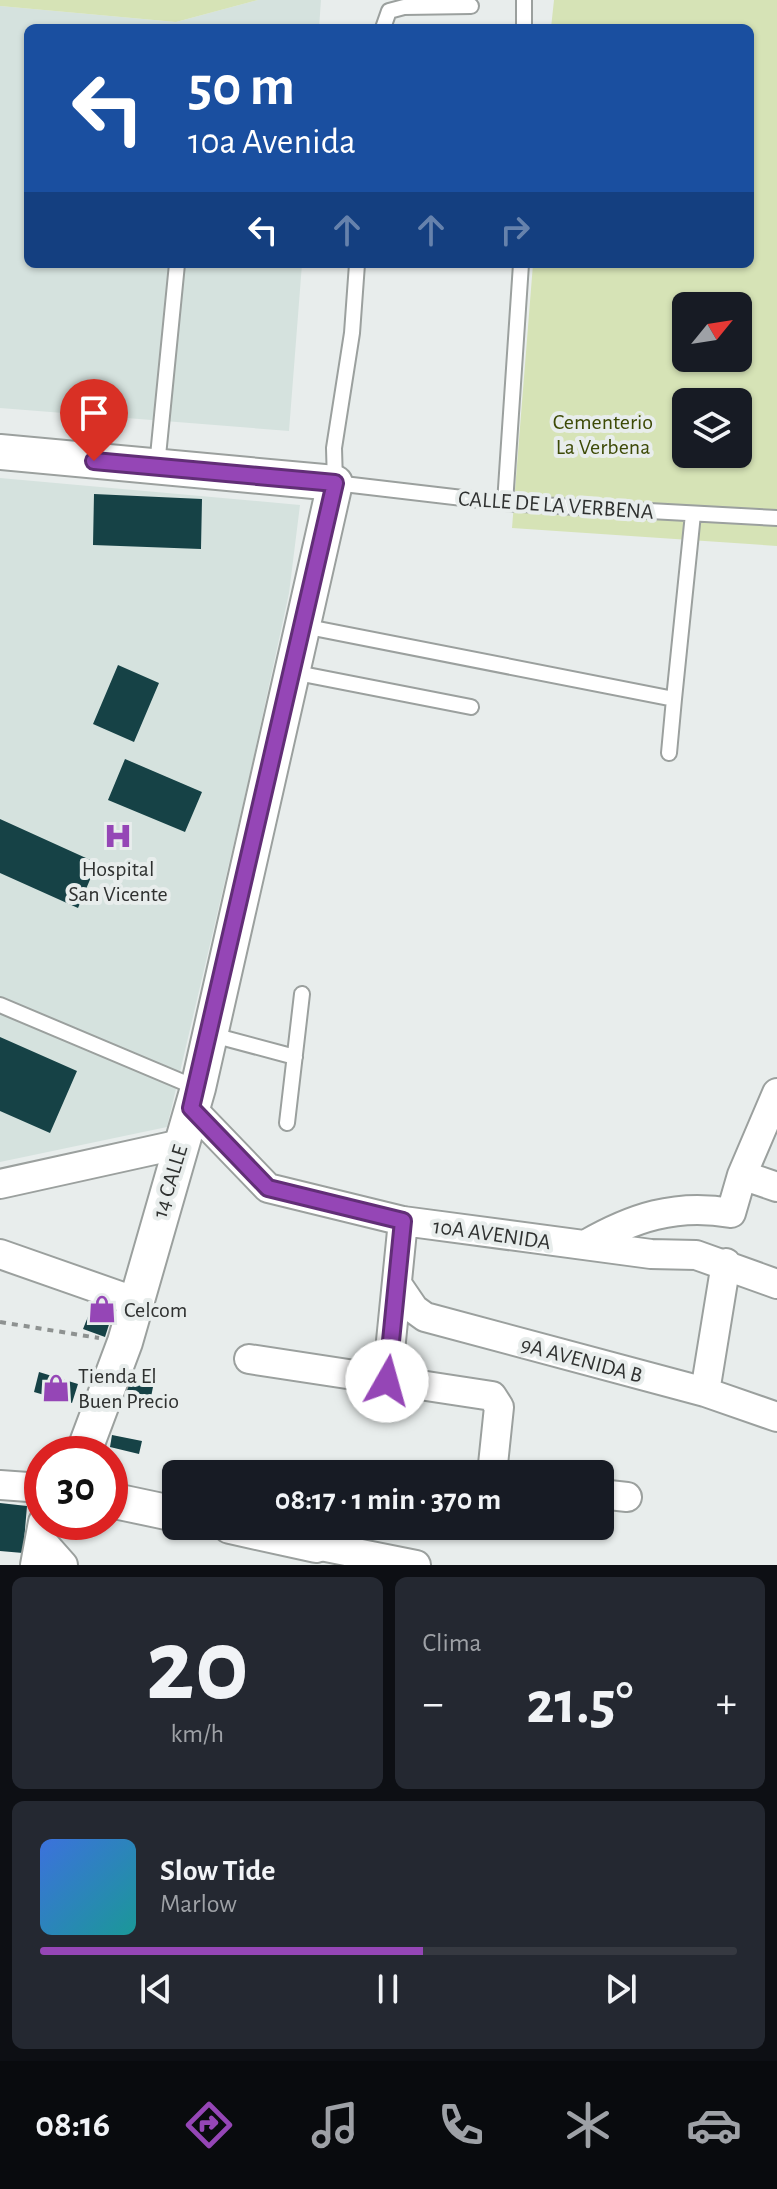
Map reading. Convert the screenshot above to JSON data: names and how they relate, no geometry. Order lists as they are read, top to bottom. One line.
{"streets":{"street":["14 CALLE","10A AVENIDA","9A AVENIDA B"],"lane":["CALLE DE LA VERBENA"]},"crossings":[["CALLE DE LA VERBENA","14 CALLE"],["14 CALLE","10A AVENIDA"]],"parks":["Cementerio La Verbena"],"places":{"hospital":["Hospital San Vicente"],"shop":["Celcom","Tienda El Buen Precio"]},"north":"top right","page":{"turn":["50 m","10a Avenida"],"limit":"30","trip":"08:17 · 1 min · 370 m","tile":[["20","km/h"],"Clima"],"heat":["−","21.5°","+"],"song":["Slow Tide","Marlow"],"tabs":"08:16"}}
